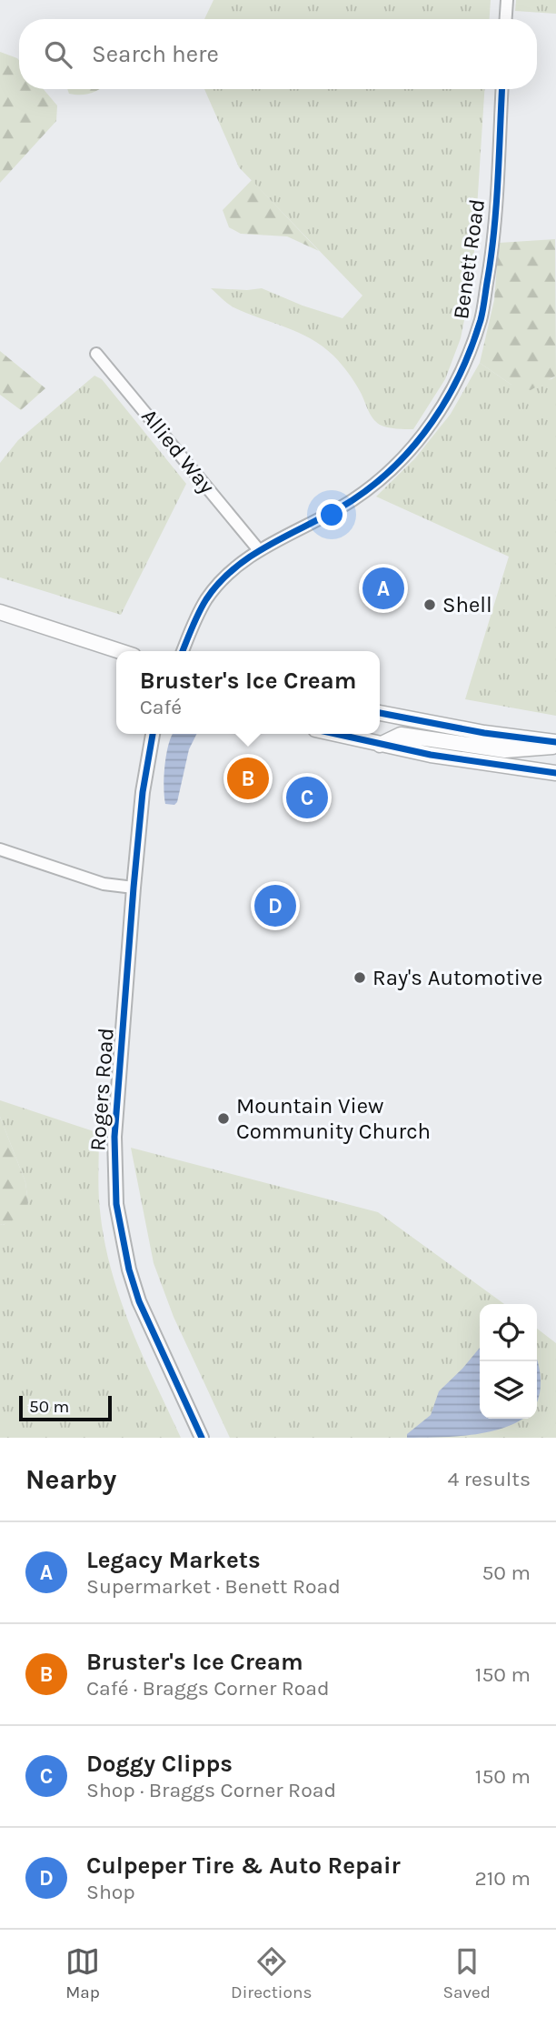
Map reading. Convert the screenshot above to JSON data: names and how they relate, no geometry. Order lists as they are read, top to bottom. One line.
{"streets":{"street":["Benett Road","Allied Way","Rogers Road"]},"crossings":[["Benett Road","Allied Way"]],"places":["Shell","Ray's Automotive","Mountain View Community Church"],"scale_bar":"50 m","page":{"search":"Search here","pins":["A","B","C","D"],"popup":["Bruster's Ice Cream","Café"],"scale":"50 m","heading":["Nearby","4 results"],"list":[{"mark":"A","name":"Legacy Markets","note":"Supermarket · Benett Road","value":"50 m"},{"mark":"B","name":"Bruster's Ice Cream","note":"Café · Braggs Corner Road","value":"150 m"},{"mark":"C","name":"Doggy Clipps","note":"Shop · Braggs Corner Road","value":"150 m"},{"mark":"D","name":"Culpeper Tire & Auto Repair","note":"Shop","value":"210 m"}],"nav":["Map","Directions","Saved"]}}
